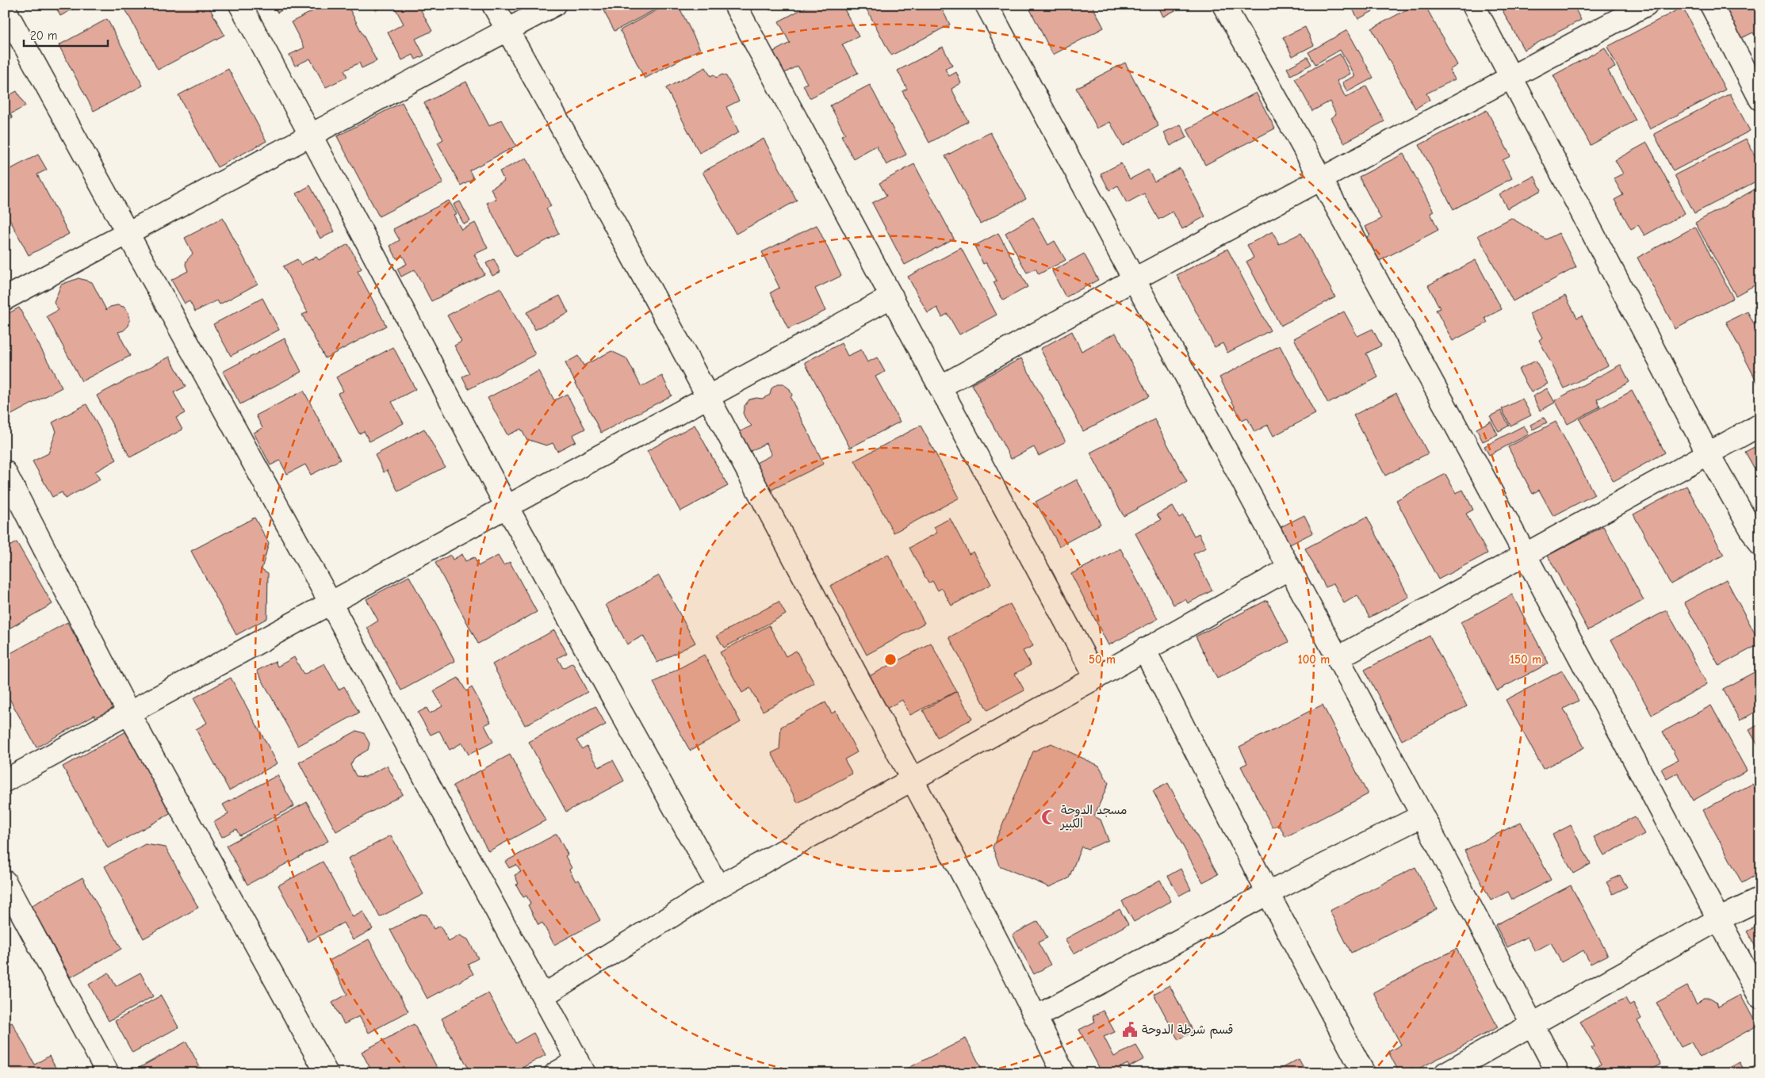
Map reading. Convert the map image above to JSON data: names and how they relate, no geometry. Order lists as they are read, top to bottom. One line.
{"places":{"mosque":["مسجد الدوحة الكبير"],"public building":["قسم شرطة الدوحة"]},"scale_bar":"20 m","rings":["50 m","100 m","150 m"]}
